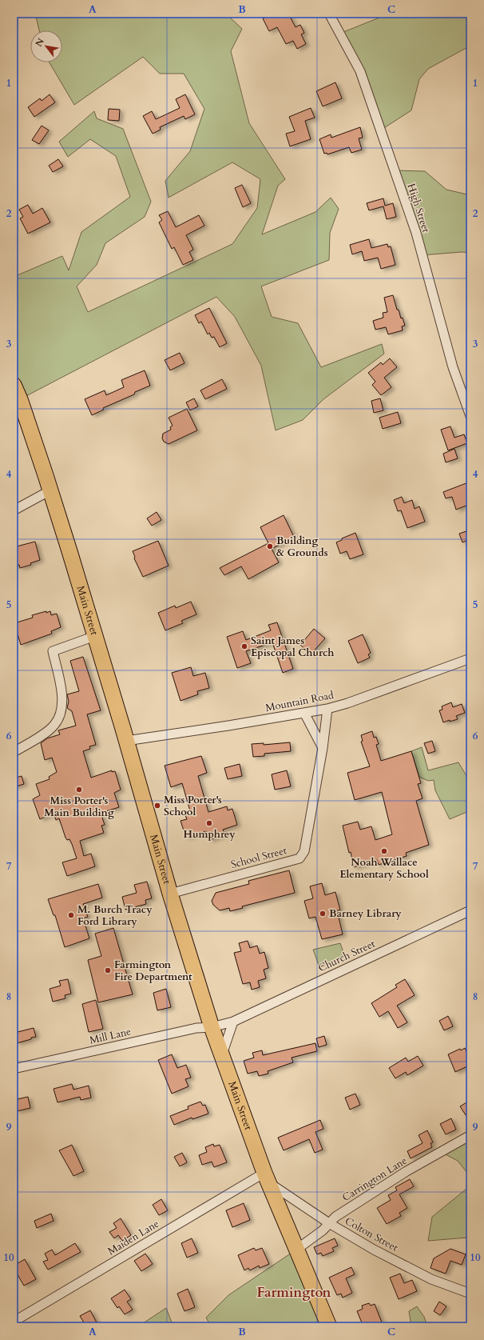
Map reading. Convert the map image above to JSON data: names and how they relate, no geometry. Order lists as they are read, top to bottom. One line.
{"streets":{"highway":["Main Street"],"street":["High Street","Mountain Road","School Street","Church Street","Mill Lane","Carrington Lane","Colton Street","Maiden Lane"]},"crossings":[["Main Street","Mountain Road"],["Main Street","School Street"],["Main Street","Church Street"],["Main Street","Mill Lane"],["Main Street","Carrington Lane"],["Main Street","Colton Street"],["Main Street","Maiden Lane"],["Mountain Road","School Street"],["Church Street","Mill Lane"],["Carrington Lane","Colton Street"],["Colton Street","Maiden Lane"]],"districts":["Farmington"],"places":["Building & Grounds","Saint James Episcopal Church","Miss Porter's Main Building","Miss Porter's School","Humphrey","Noah Wallace Elementary School","Barney Library","M. Burch Tracy Ford Library","Farmington Fire Department"],"north":"top left","grid":{"columns":["A","B","C"],"rows":["1","2","3","4","5","6","7","8","9","10"]}}
